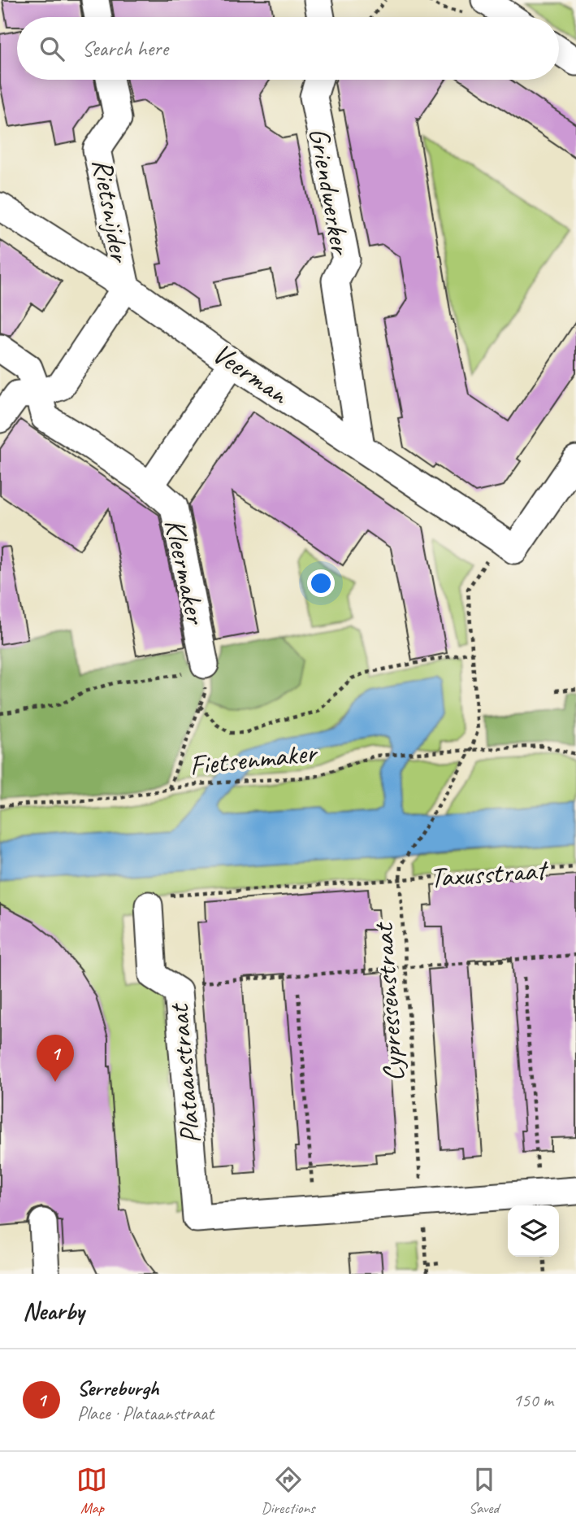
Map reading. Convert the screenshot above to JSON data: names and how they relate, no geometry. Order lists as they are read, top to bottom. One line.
{"streets":{"street":["Griendwerker","Rietsnijder","Veerman","Kleermaker","Plataanstraat"],"path":["Fietsenmaker","Taxusstraat","Cypressenstraat"]},"crossings":[["Griendwerker","Veerman"],["Rietsnijder","Veerman"],["Veerman","Kleermaker"],["Fietsenmaker","Cypressenstraat"],["Taxusstraat","Cypressenstraat"],["Cypressenstraat","Plataanstraat"]],"page":{"search":"Search here","pins":"1","heading":"Nearby","list":[{"mark":"1","name":"Serreburgh","note":"Place · Plataanstraat","value":"150 m"}],"nav":["Map","Directions","Saved"]}}
